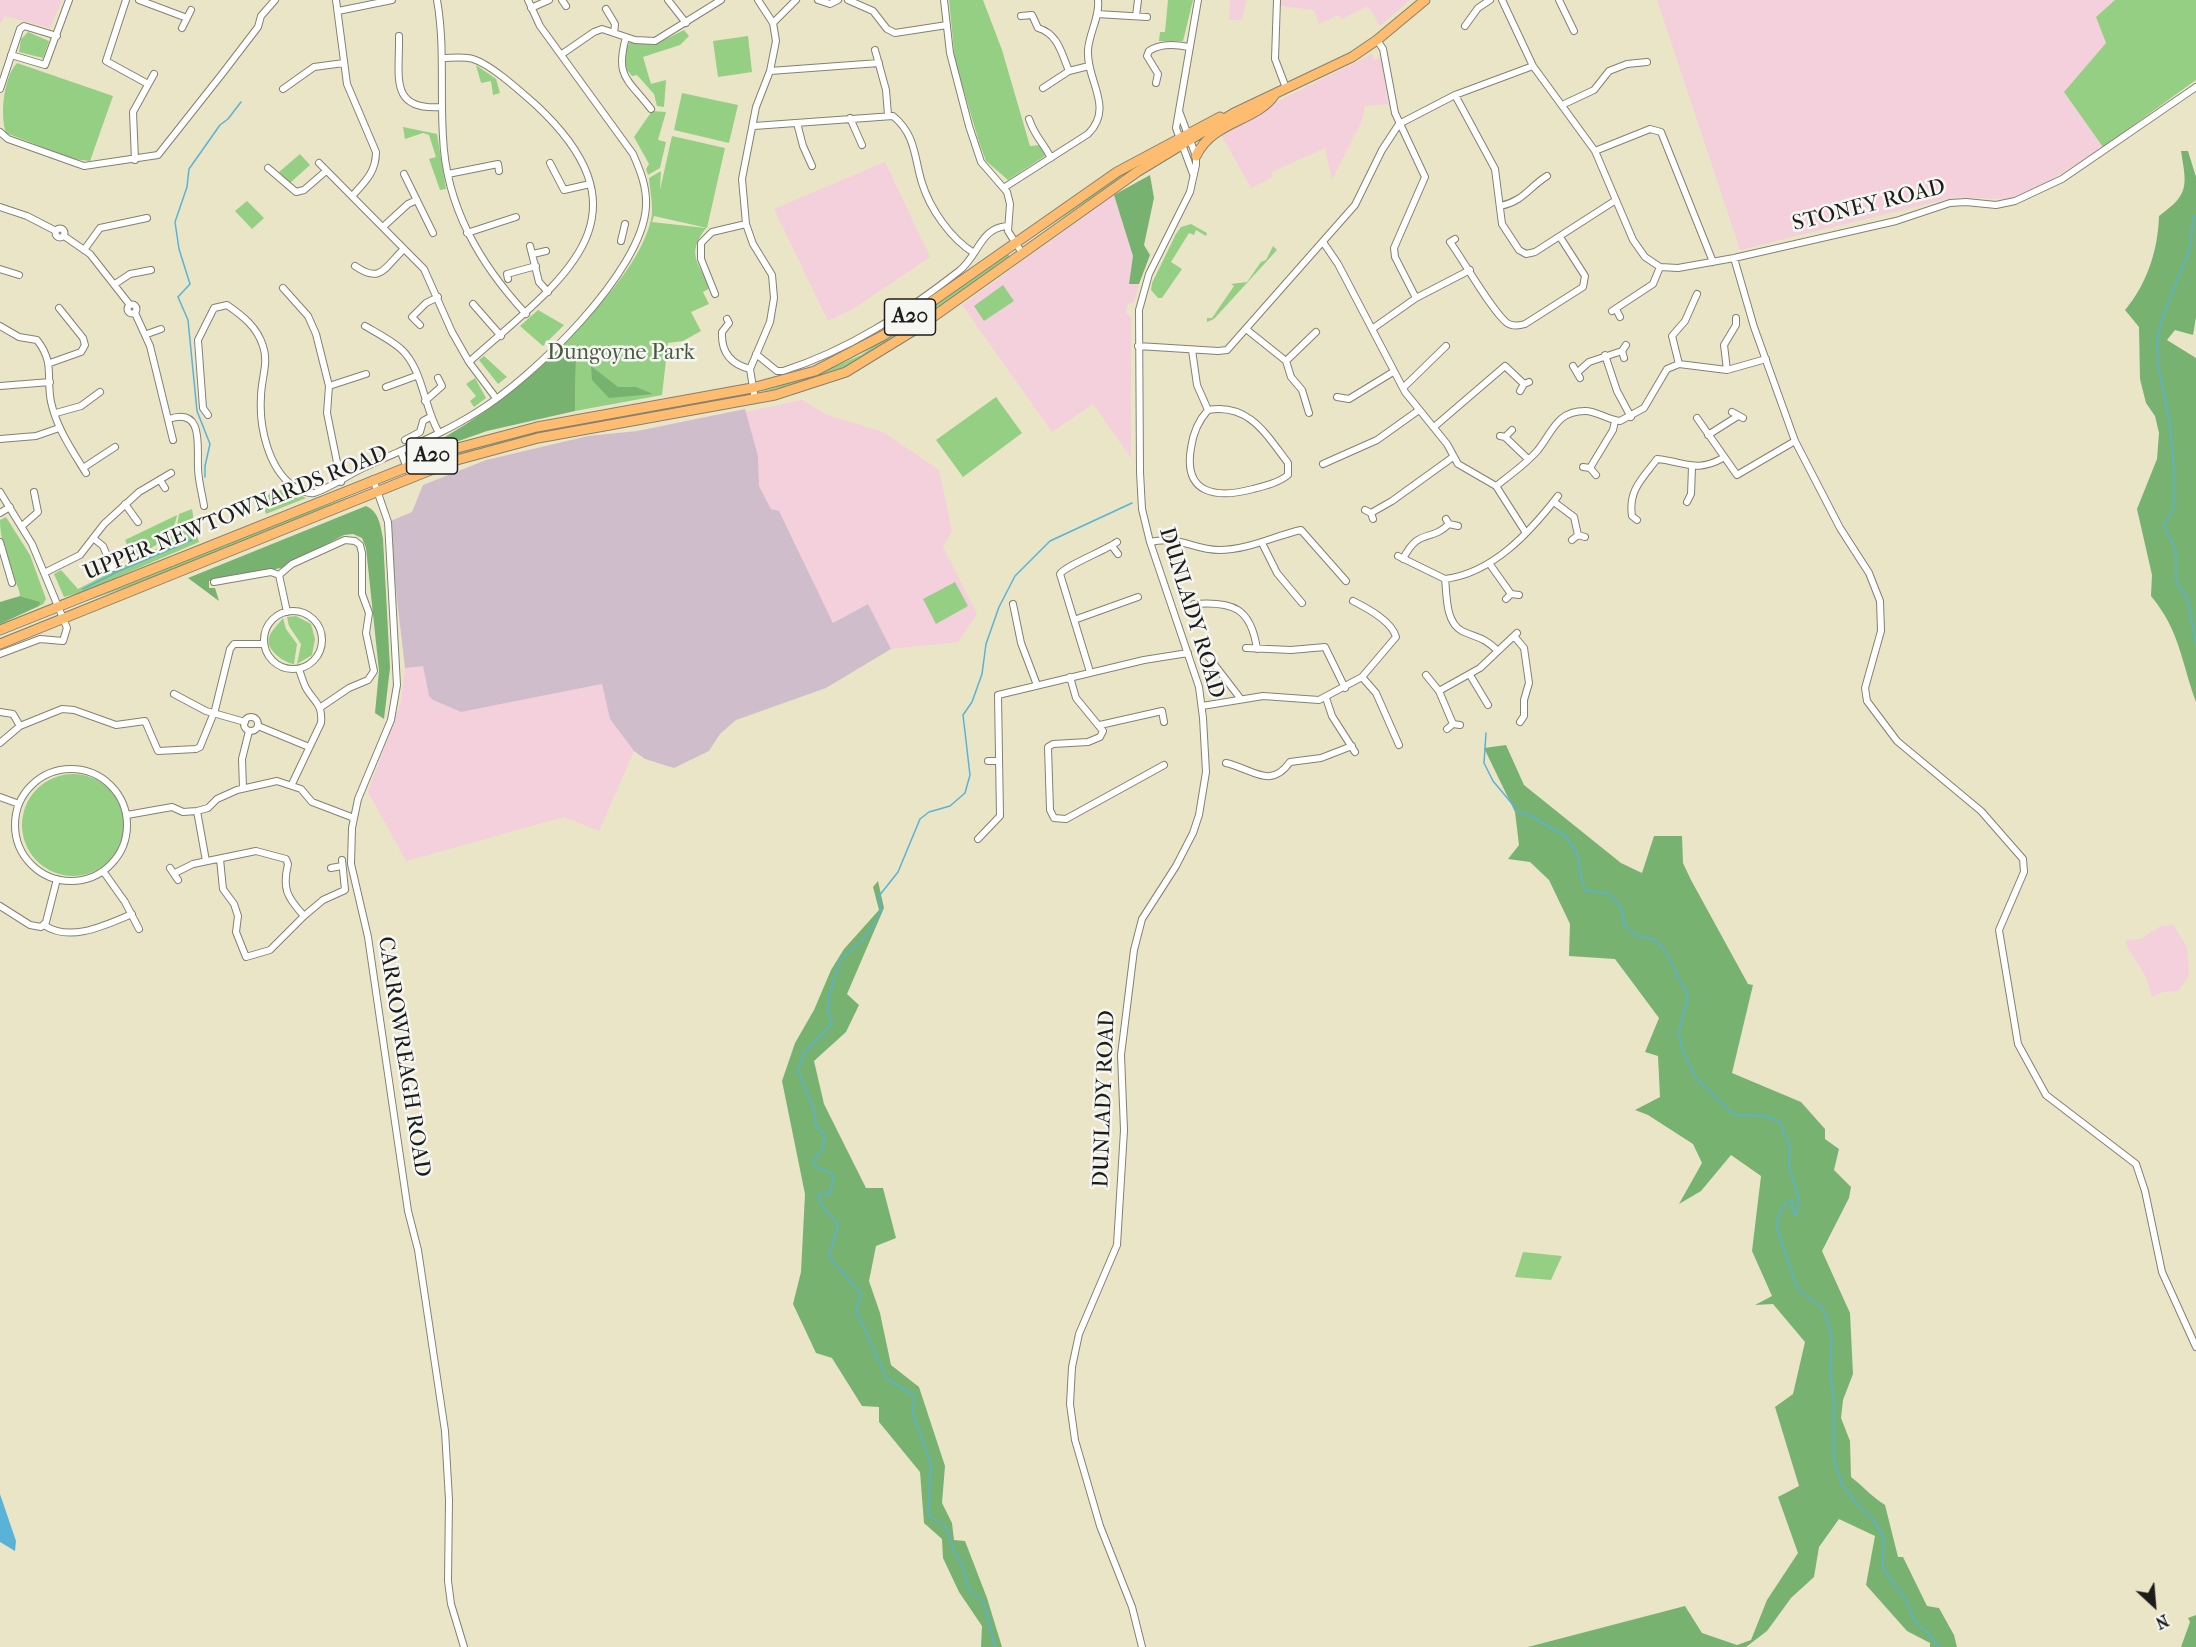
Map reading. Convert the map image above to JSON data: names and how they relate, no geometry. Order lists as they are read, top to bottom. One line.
{"streets":{"highway":["A20","UPPER NEWTOWNARDS ROAD"],"street":["STONEY ROAD","DUNLADY ROAD","CARROWREAGH ROAD"]},"crossings":[["UPPER NEWTOWNARDS ROAD","CARROWREAGH ROAD"]],"parks":["Dungoyne Park"],"north":"bottom right"}
